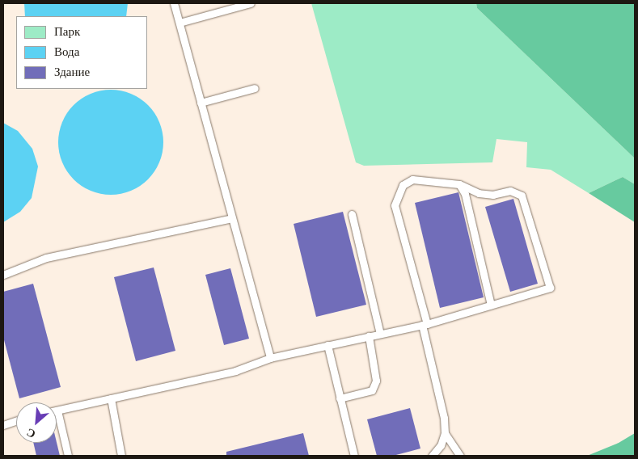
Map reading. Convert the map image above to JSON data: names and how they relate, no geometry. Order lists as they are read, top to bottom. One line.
{"legend":["Парк","Вода","Здание"],"north":"bottom left"}
